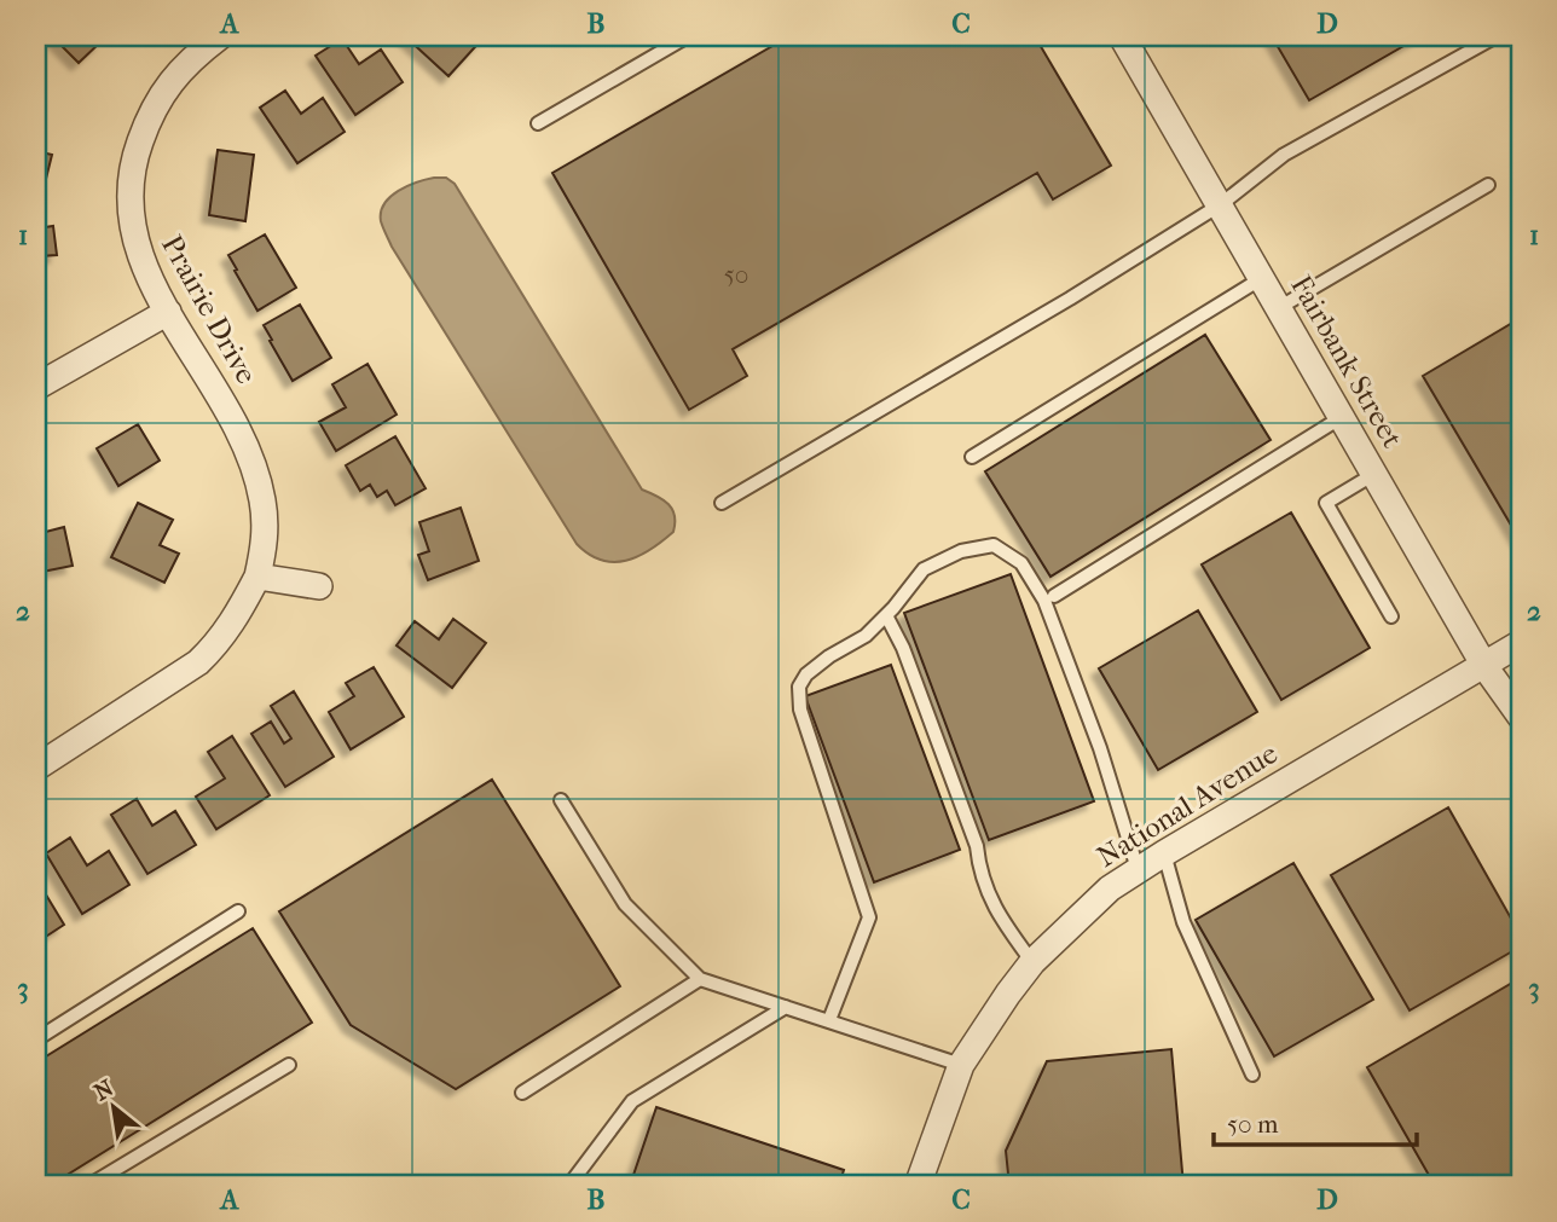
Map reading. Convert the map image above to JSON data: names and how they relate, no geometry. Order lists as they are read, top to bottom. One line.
{"streets":{"street":["Prairie Drive","Fairbank Street","National Avenue"]},"crossings":[["Fairbank Street","National Avenue"]],"house_numbers":["50"],"scale_bar":"50 m","north":"top left","grid":{"columns":["A","B","C","D"],"rows":["1","2","3"]}}
